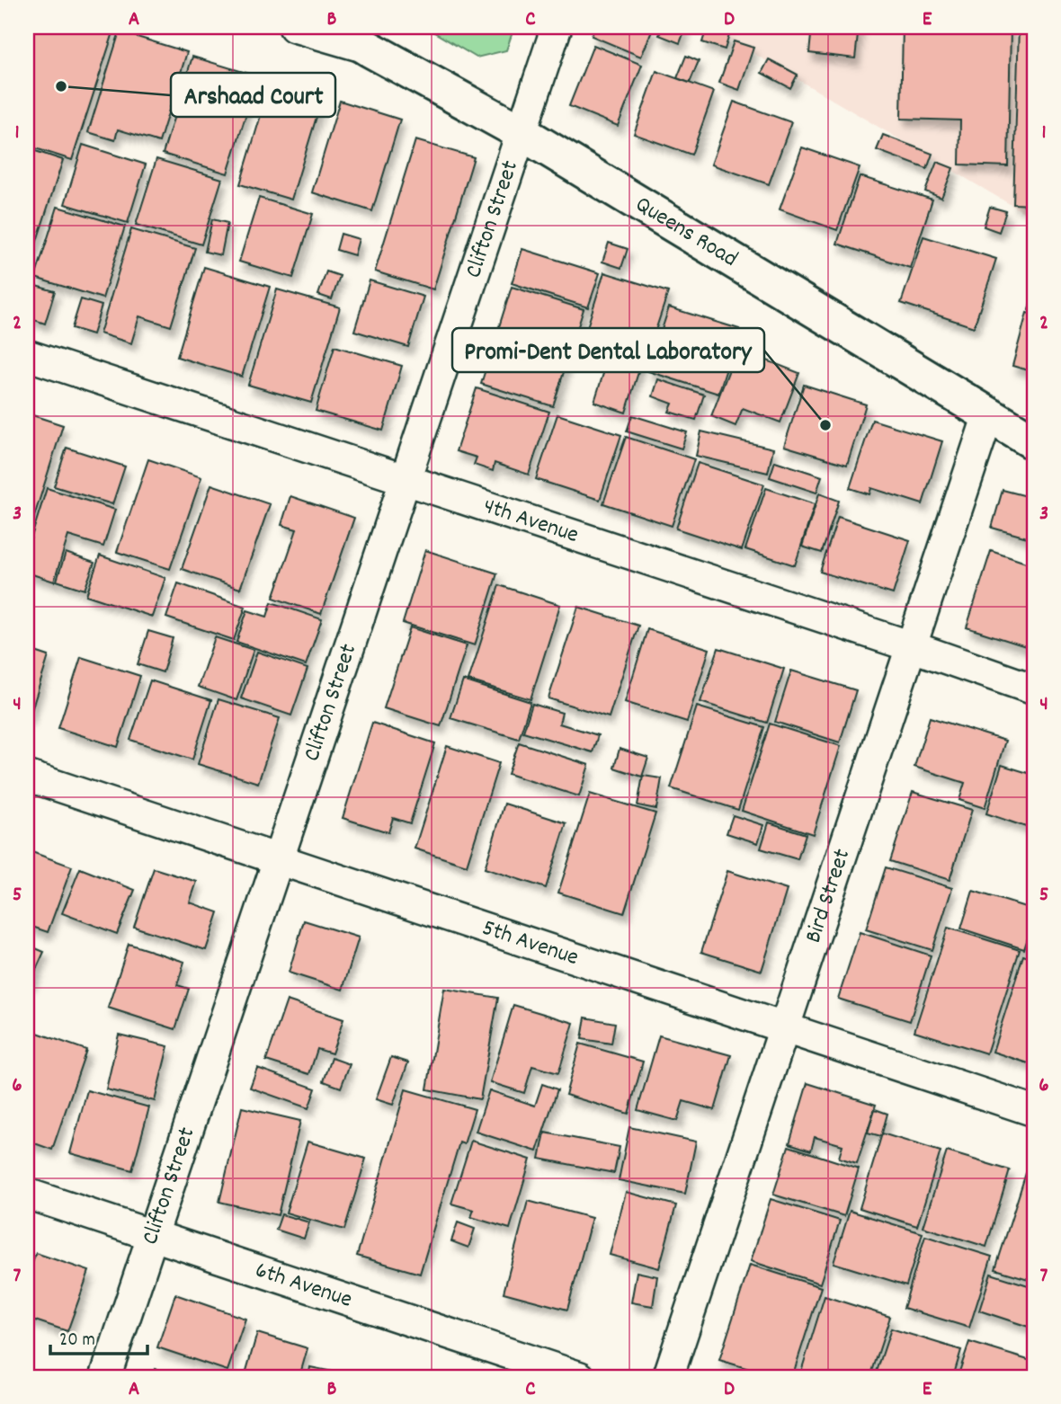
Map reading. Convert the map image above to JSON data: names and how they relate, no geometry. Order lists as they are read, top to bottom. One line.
{"streets":{"street":["Clifton Street","Queens Road","4th Avenue","Bird Street","5th Avenue","6th Avenue"]},"crossings":[["Clifton Street","Queens Road"],["Clifton Street","4th Avenue"],["Clifton Street","5th Avenue"],["Clifton Street","6th Avenue"],["Queens Road","Bird Street"],["4th Avenue","Bird Street"],["Bird Street","5th Avenue"]],"places":["Arshaad Court","Promi-Dent Dental Laboratory"],"scale_bar":"20 m","grid":{"columns":["A","B","C","D","E"],"rows":["1","2","3","4","5","6","7"]}}
